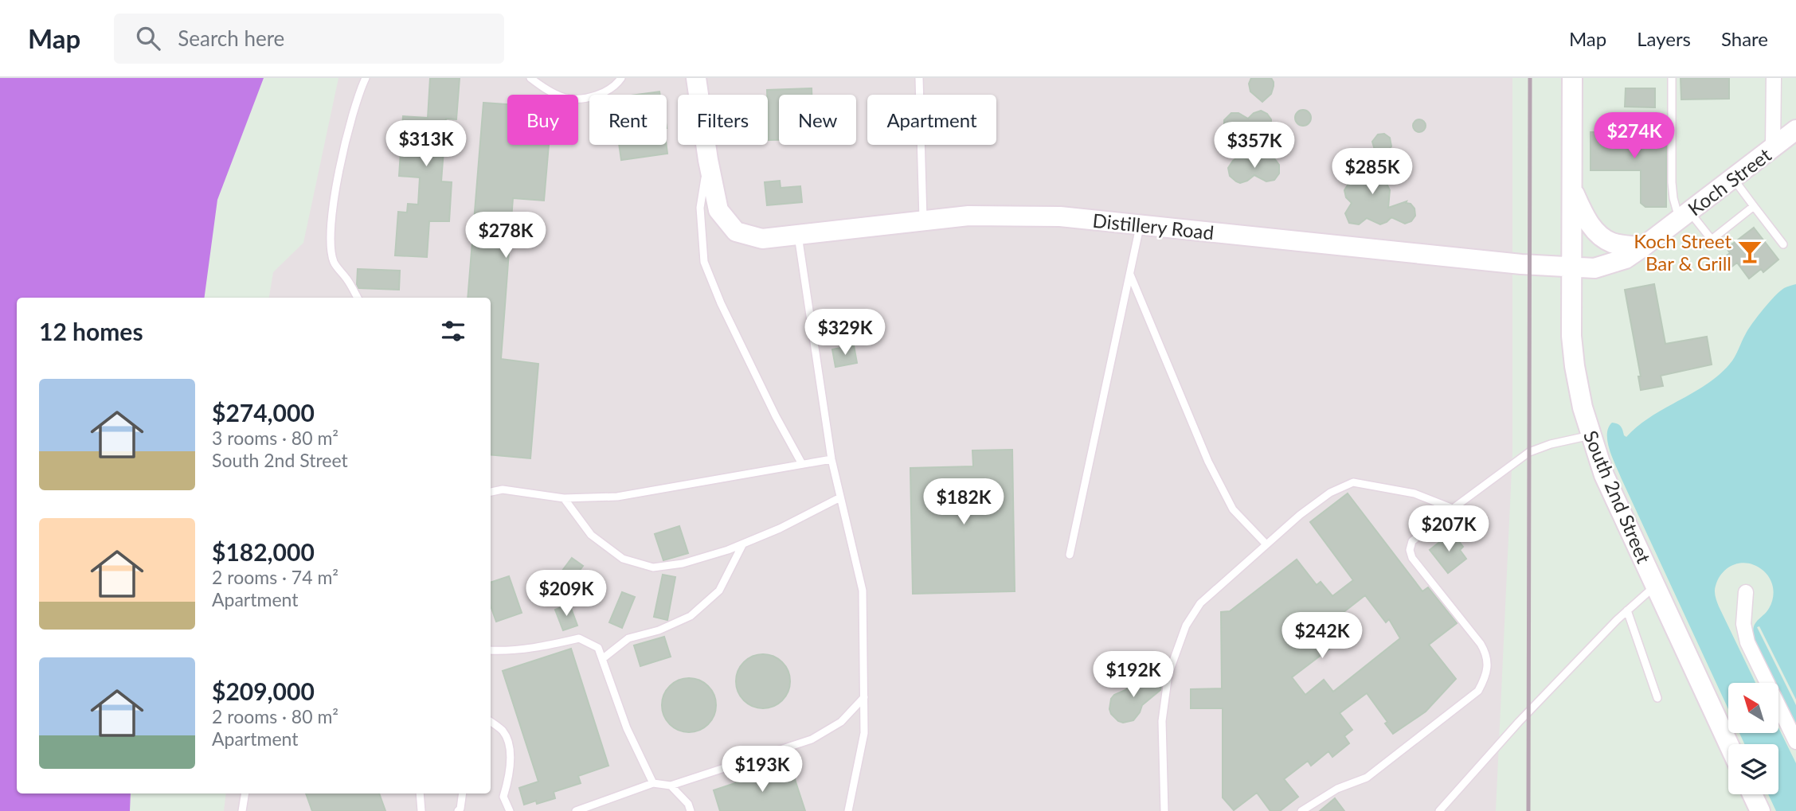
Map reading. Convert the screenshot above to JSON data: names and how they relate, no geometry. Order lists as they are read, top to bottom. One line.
{"streets":{"street":["Koch Street","Distillery Road","South 2nd Street"]},"crossings":[["Koch Street","Distillery Road"],["Koch Street","South 2nd Street"],["Distillery Road","South 2nd Street"]],"places":{"bar":["Koch Street Bar & Grill"]},"north":"top left","page":{"header":"Map","search":"Search here","nav":["Map","Layers","Share"],"chip":["Buy","Rent","Filters","New","Apartment"],"price":["$274K","$313K","$357K","$285K","$278K","$329K","$182K","$207K","$209K","$242K","$192K","$193K"],"heading":"12 homes","list":[{"name":"$274,000","note":"3 rooms · 80 m² · South 2nd Street"},{"name":"$182,000","note":"2 rooms · 74 m² · Apartment"},{"name":"$209,000","note":"2 rooms · 80 m² · Apartment"}]}}
